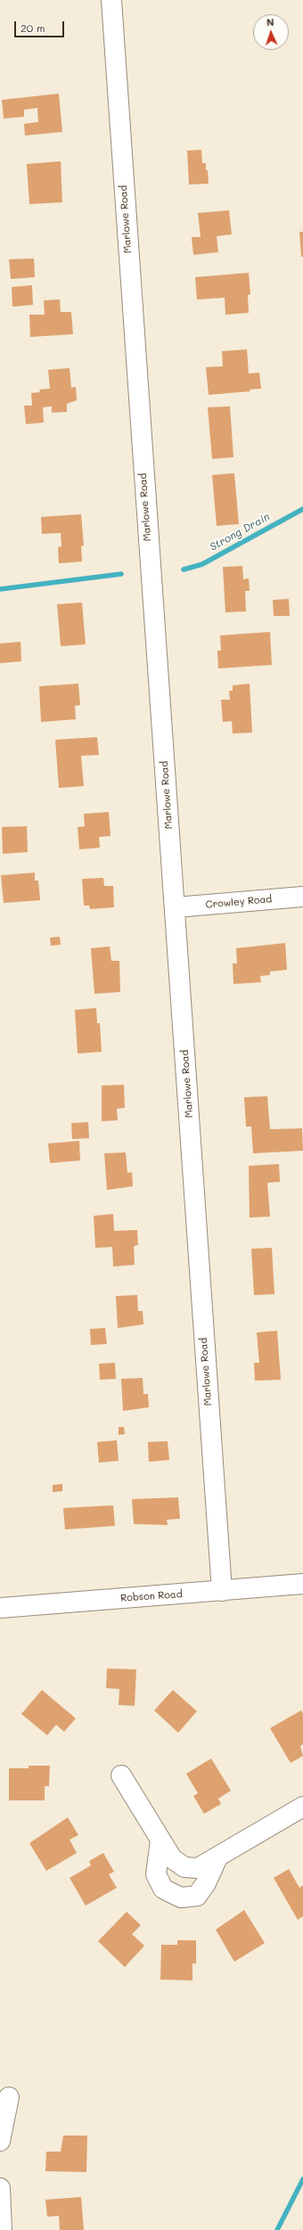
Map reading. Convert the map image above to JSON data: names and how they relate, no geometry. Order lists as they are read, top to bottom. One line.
{"streets":{"street":["Marlowe Road","Crowley Road","Robson Road"]},"crossings":[["Marlowe Road","Crowley Road"],["Marlowe Road","Robson Road"]],"water":["Strong Drain"],"scale_bar":"20 m","north":"top"}
